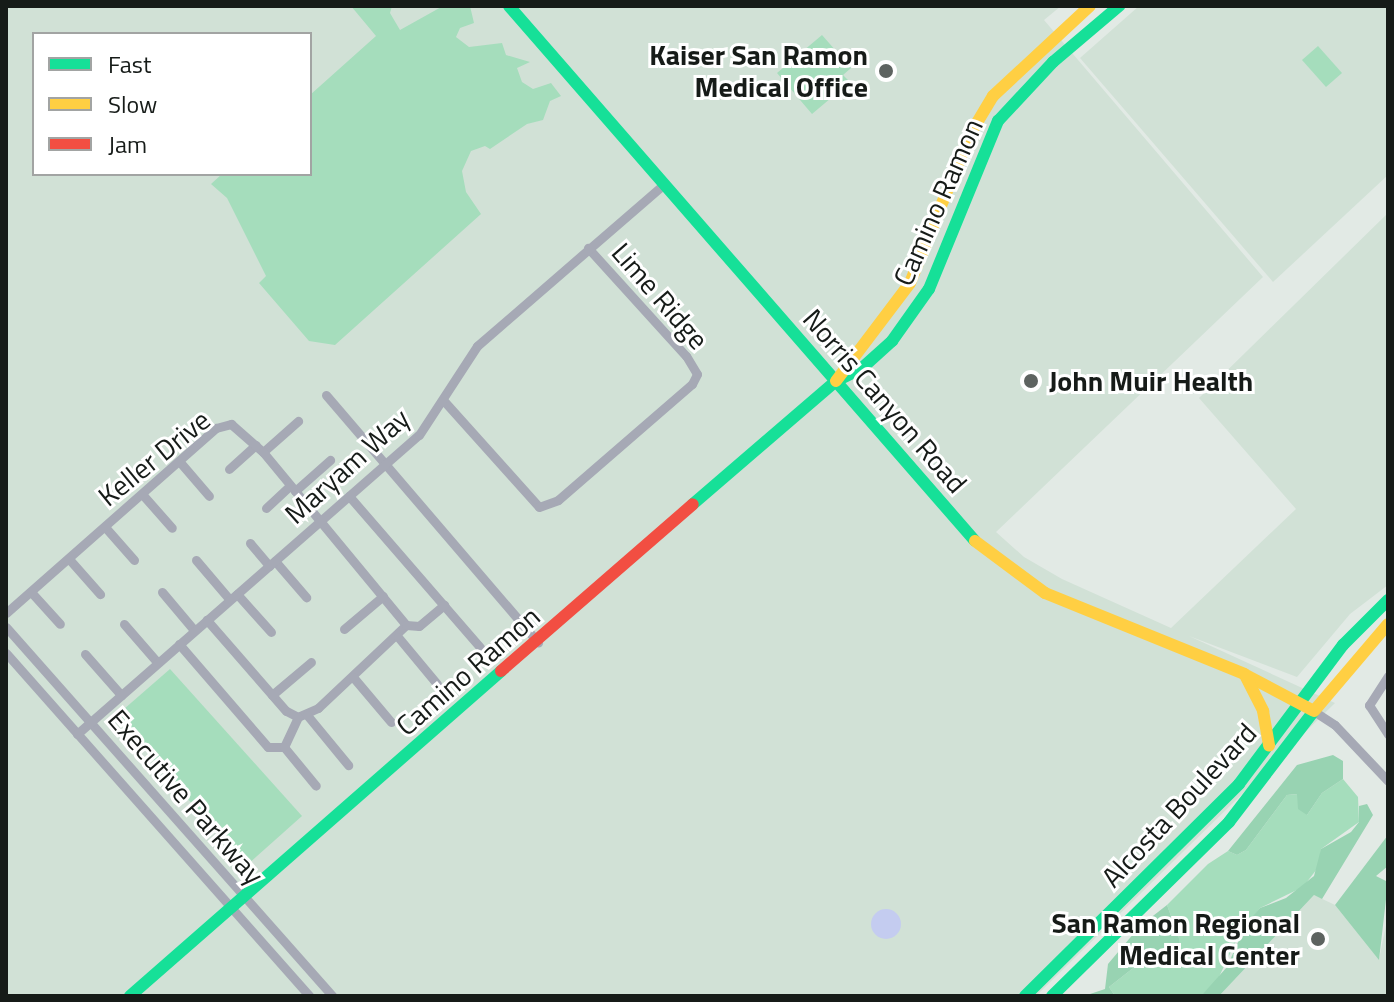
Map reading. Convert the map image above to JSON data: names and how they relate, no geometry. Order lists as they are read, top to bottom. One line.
{"streets":{"main road":["Camino Ramon","Norris Canyon Road","Alcosta Boulevard"],"street":["Lime Ridge","Keller Drive","Maryam Way","Executive Parkway"]},"crossings":[["Camino Ramon","Norris Canyon Road"],["Camino Ramon","Executive Parkway"],["Lime Ridge","Maryam Way"],["Norris Canyon Road","Maryam Way"],["Norris Canyon Road","Alcosta Boulevard"],["Keller Drive","Maryam Way"],["Maryam Way","Executive Parkway"]],"places":["Kaiser San Ramon Medical Office","John Muir Health","San Ramon Regional Medical Center"],"legend":["Fast","Slow","Jam"]}
